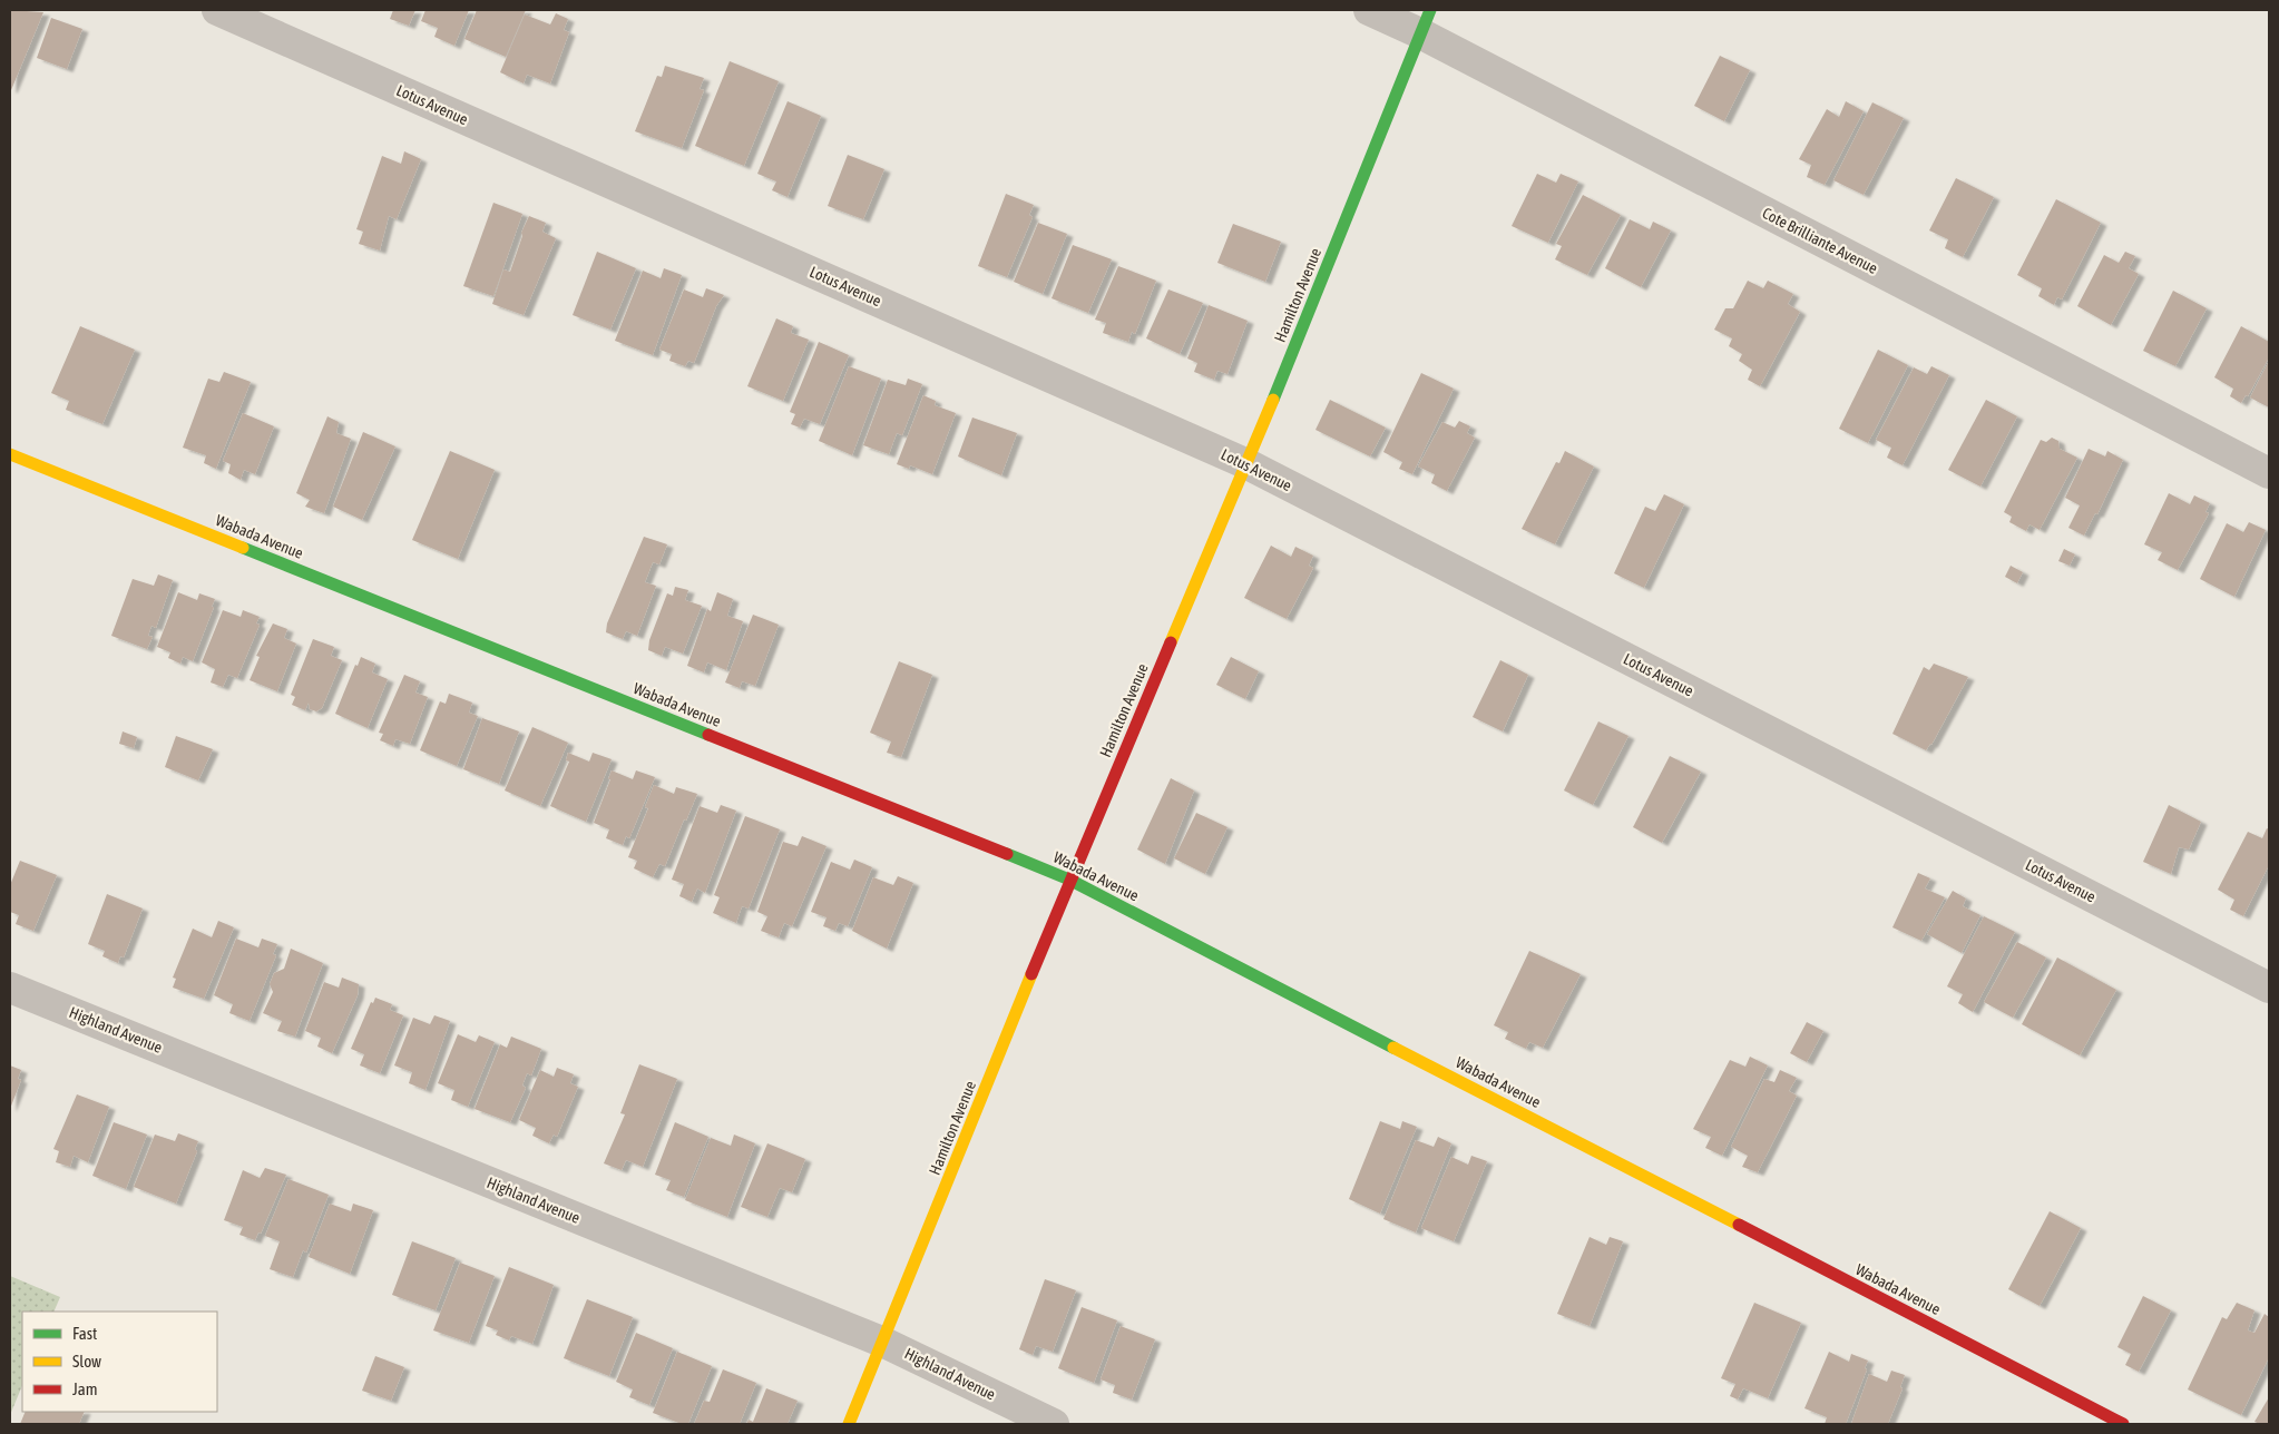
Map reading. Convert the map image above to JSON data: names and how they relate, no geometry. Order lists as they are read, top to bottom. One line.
{"streets":{"street":["Lotus Avenue","Cote Brilliante Avenue","Hamilton Avenue","Wabada Avenue","Highland Avenue"]},"crossings":[["Lotus Avenue","Hamilton Avenue"],["Cote Brilliante Avenue","Hamilton Avenue"],["Hamilton Avenue","Wabada Avenue"],["Hamilton Avenue","Highland Avenue"]],"legend":["Fast","Slow","Jam"]}
